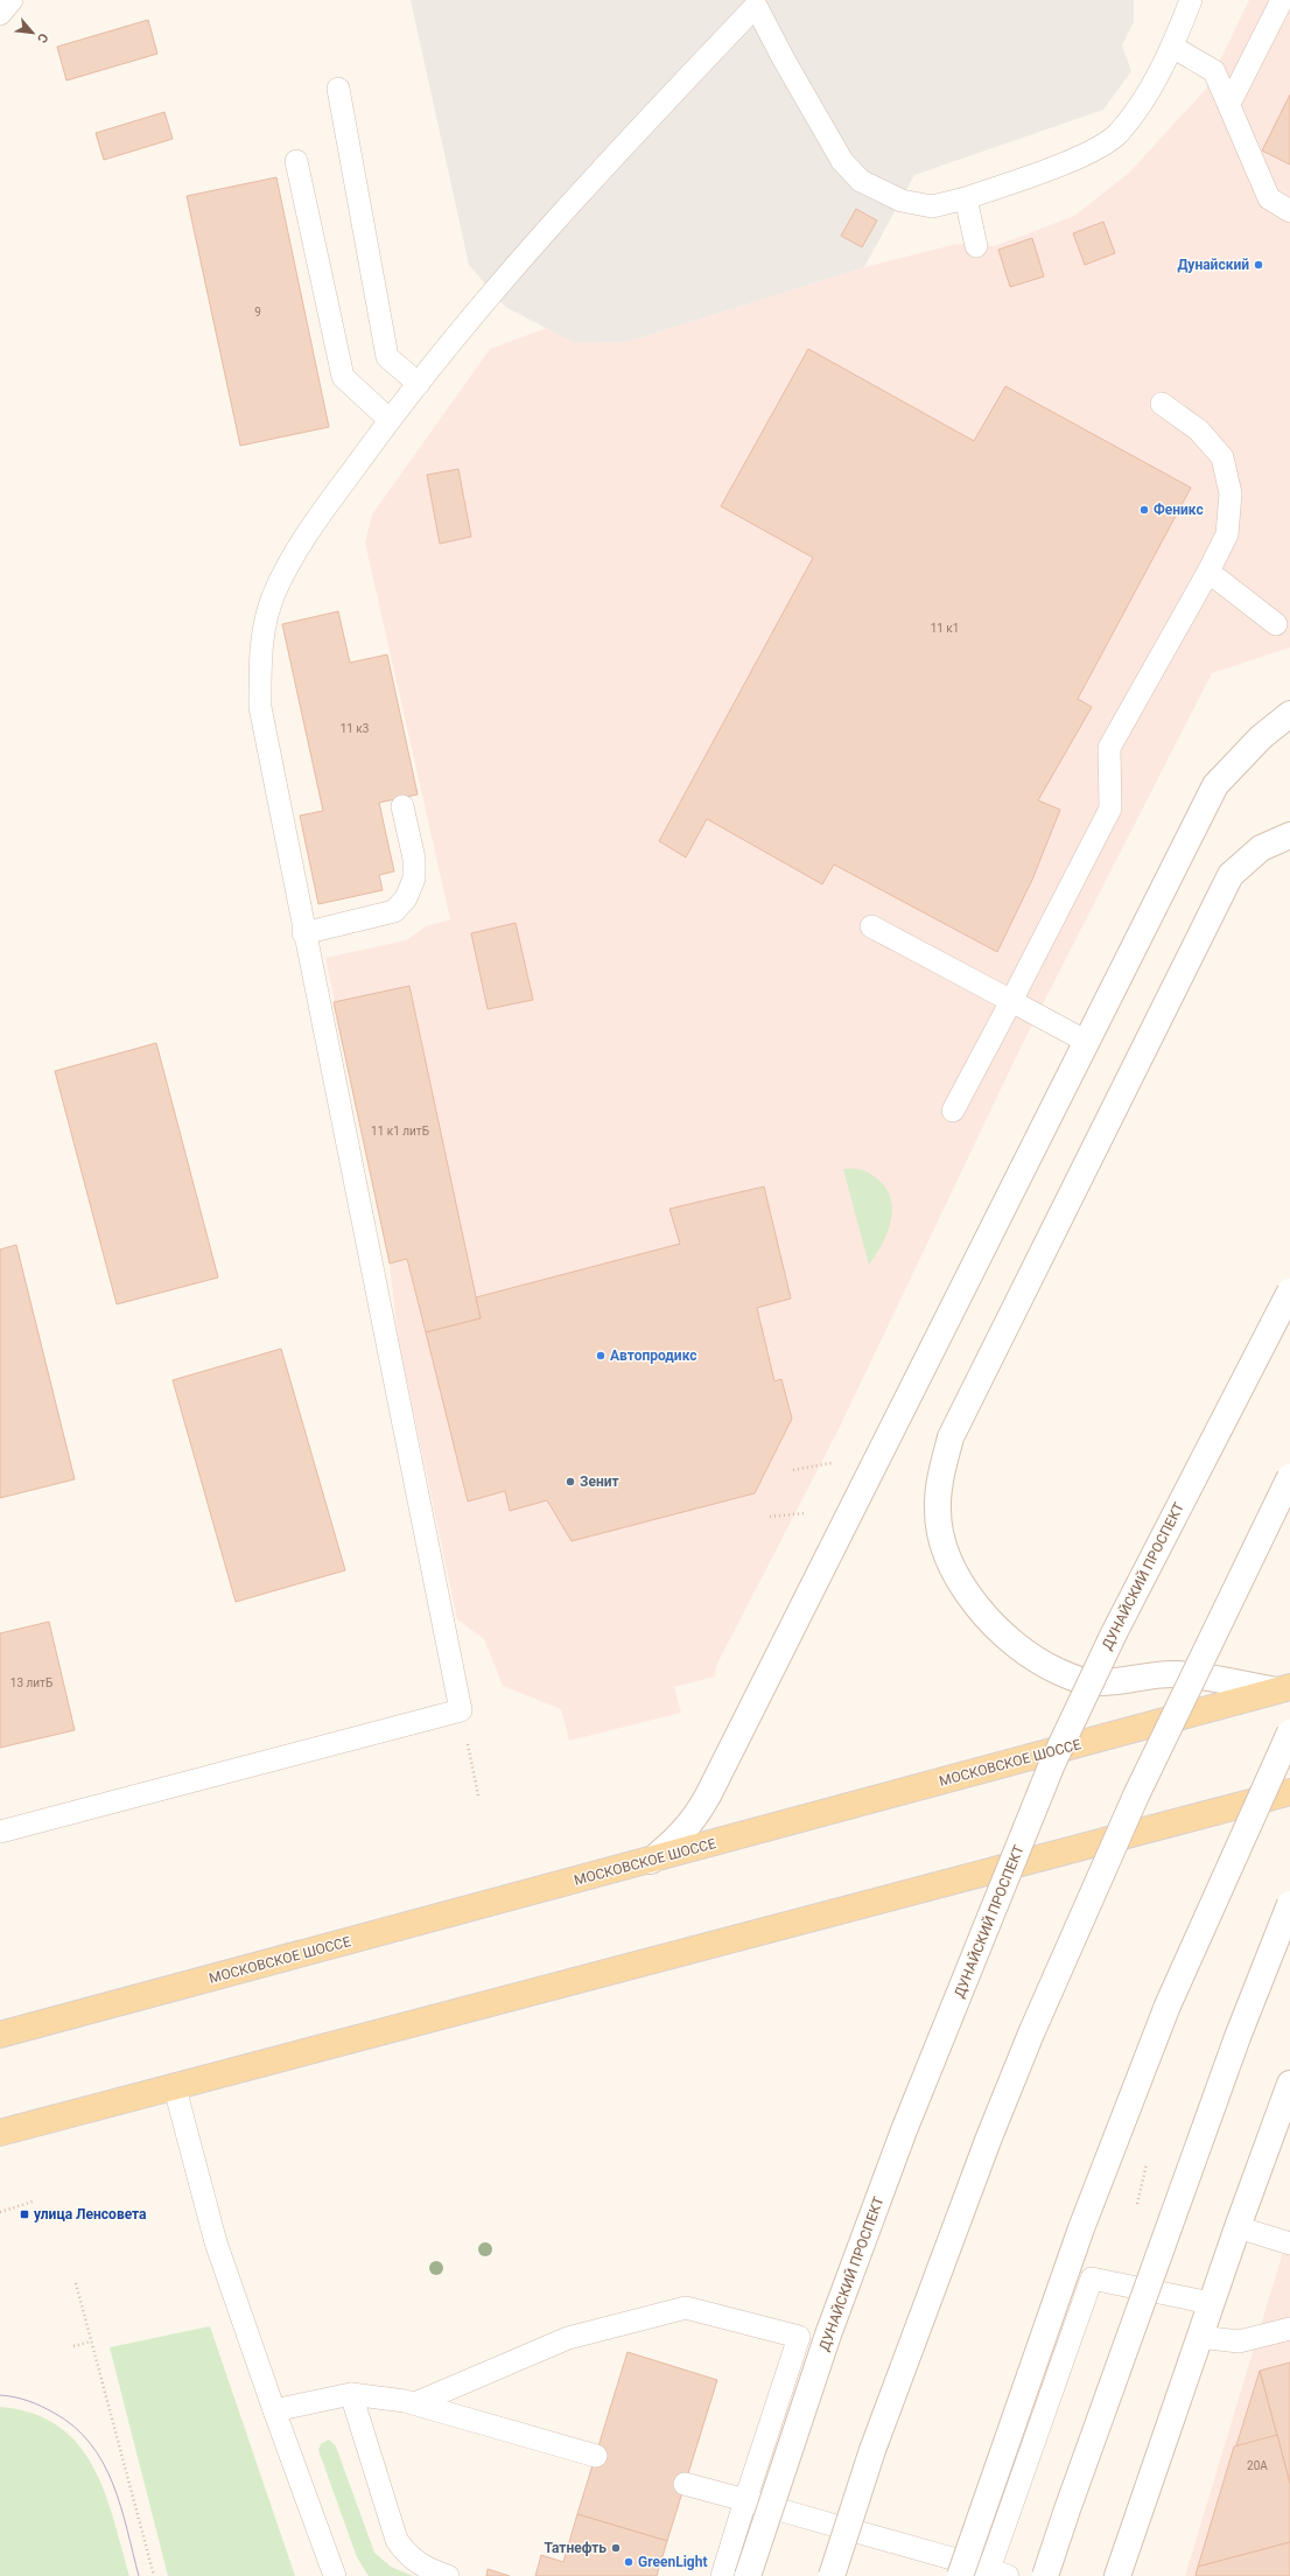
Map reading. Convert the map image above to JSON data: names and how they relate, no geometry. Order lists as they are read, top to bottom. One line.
{"streets":{"main road":["ДУНАЙСКИЙ ПРОСПЕКТ","МОСКОВСКОЕ ШОССЕ"]},"places":{"other":["Дунайский","Феникс","Автопродикс","Зенит","Татнефть","GreenLight"],"transit":["улица Ленсовета"]},"house_numbers":["9","11 к1","11 к3","11 к1 литБ","13 литБ","20А"],"north":"bottom right"}
